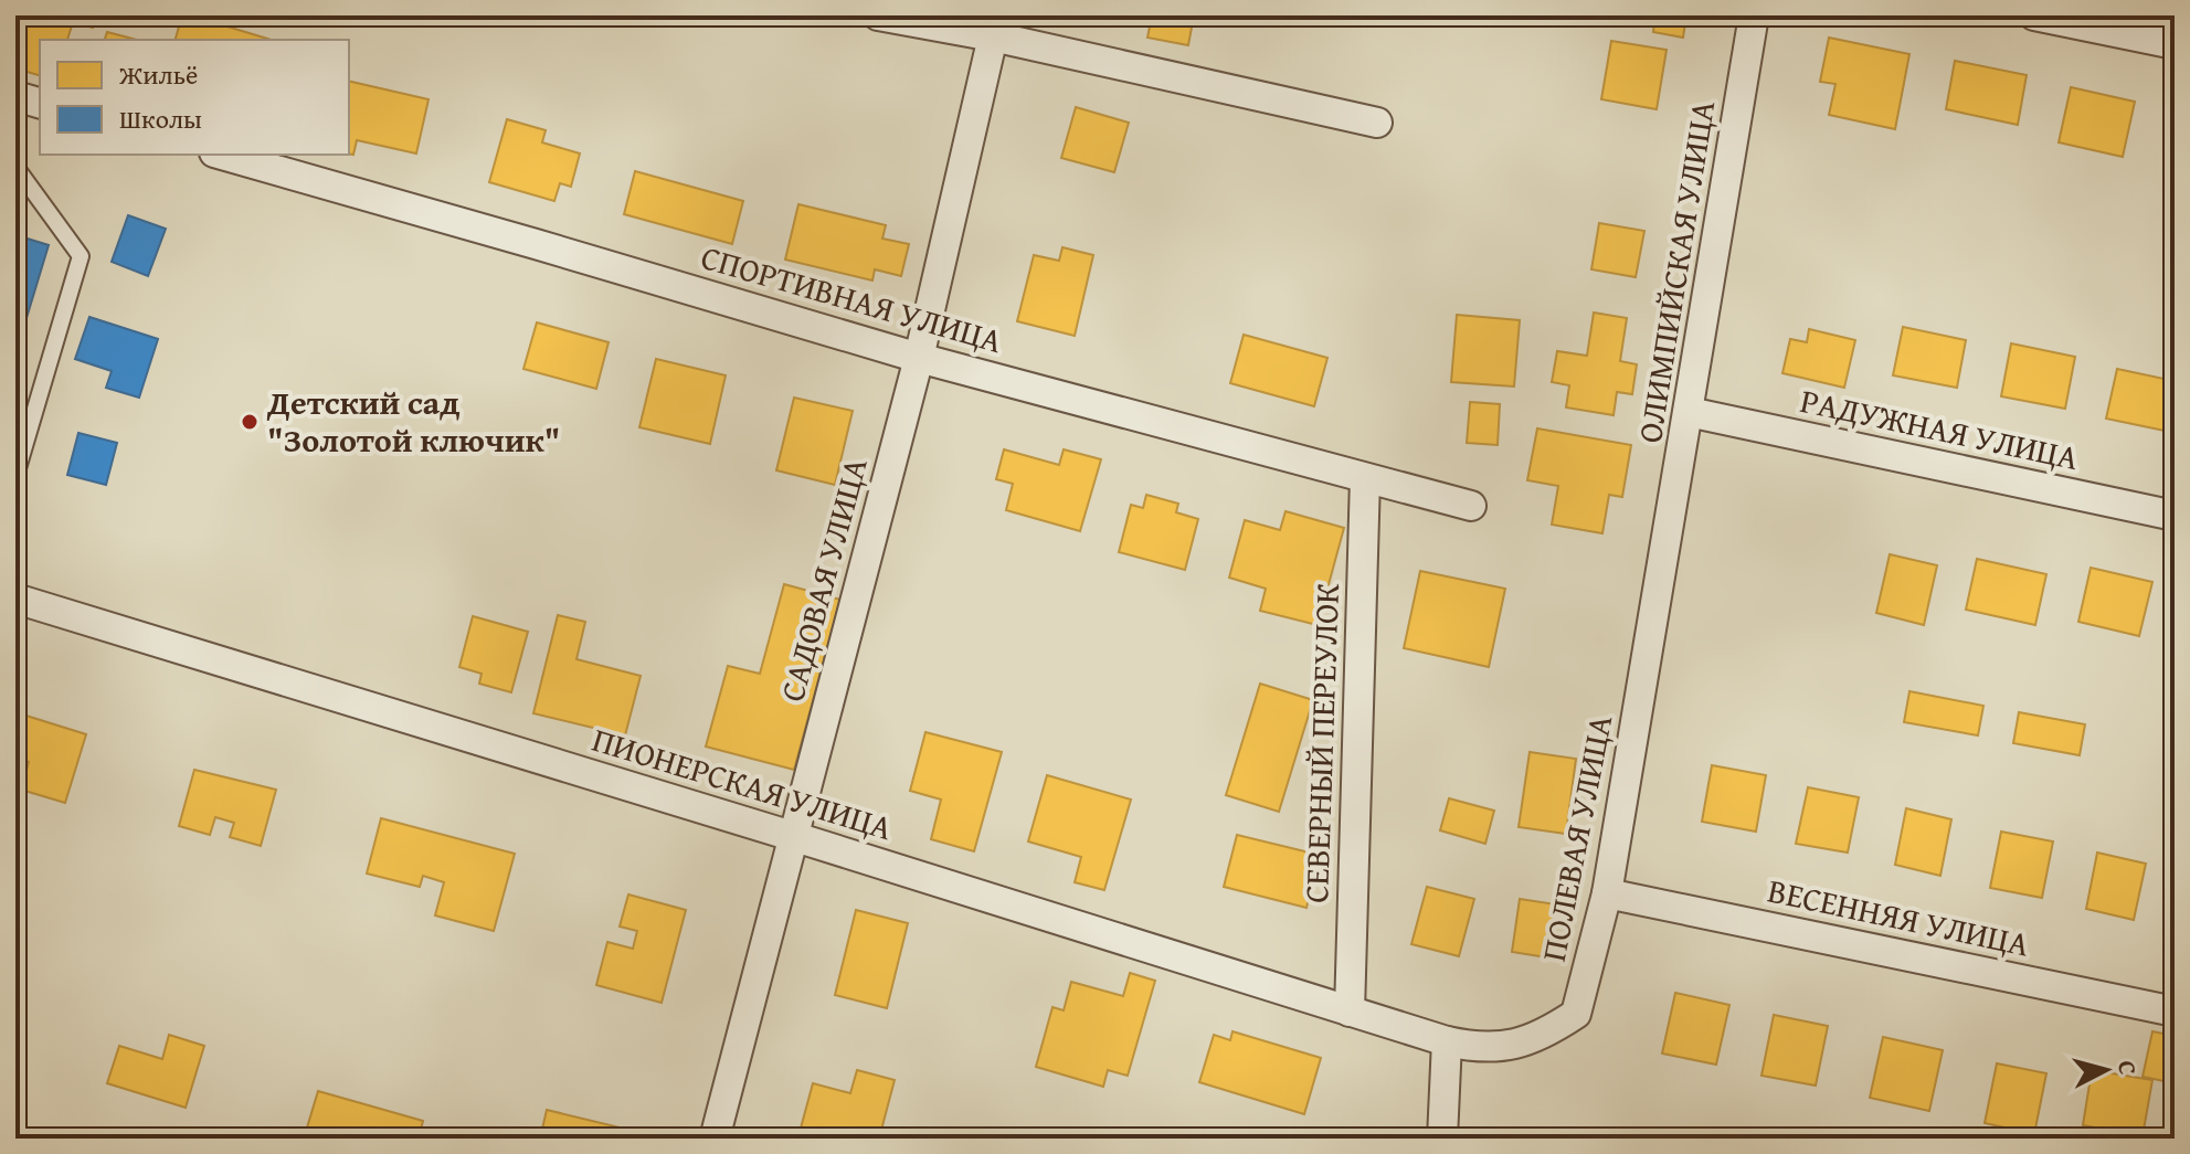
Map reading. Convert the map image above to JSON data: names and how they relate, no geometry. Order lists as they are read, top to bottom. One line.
{"streets":{"street":["ОЛИМПИЙСКАЯ УЛИЦА","СПОРТИВНАЯ УЛИЦА","РАДУЖНАЯ УЛИЦА","САДОВАЯ УЛИЦА","СЕВЕРНЫЙ ПЕРЕУЛОК","ПИОНЕРСКАЯ УЛИЦА","ПОЛЕВАЯ УЛИЦА","ВЕСЕННЯЯ УЛИЦА"]},"crossings":[["ОЛИМПИЙСКАЯ УЛИЦА","РАДУЖНАЯ УЛИЦА"],["ОЛИМПИЙСКАЯ УЛИЦА","ПОЛЕВАЯ УЛИЦА"],["СПОРТИВНАЯ УЛИЦА","САДОВАЯ УЛИЦА"],["СПОРТИВНАЯ УЛИЦА","СЕВЕРНЫЙ ПЕРЕУЛОК"],["САДОВАЯ УЛИЦА","ПИОНЕРСКАЯ УЛИЦА"],["СЕВЕРНЫЙ ПЕРЕУЛОК","ПИОНЕРСКАЯ УЛИЦА"],["ПИОНЕРСКАЯ УЛИЦА","ПОЛЕВАЯ УЛИЦА"],["ПОЛЕВАЯ УЛИЦА","ВЕСЕННЯЯ УЛИЦА"]],"places":["Детский сад \"Золотой ключик\""],"legend":["Жильё","Школы"],"north":"right"}
